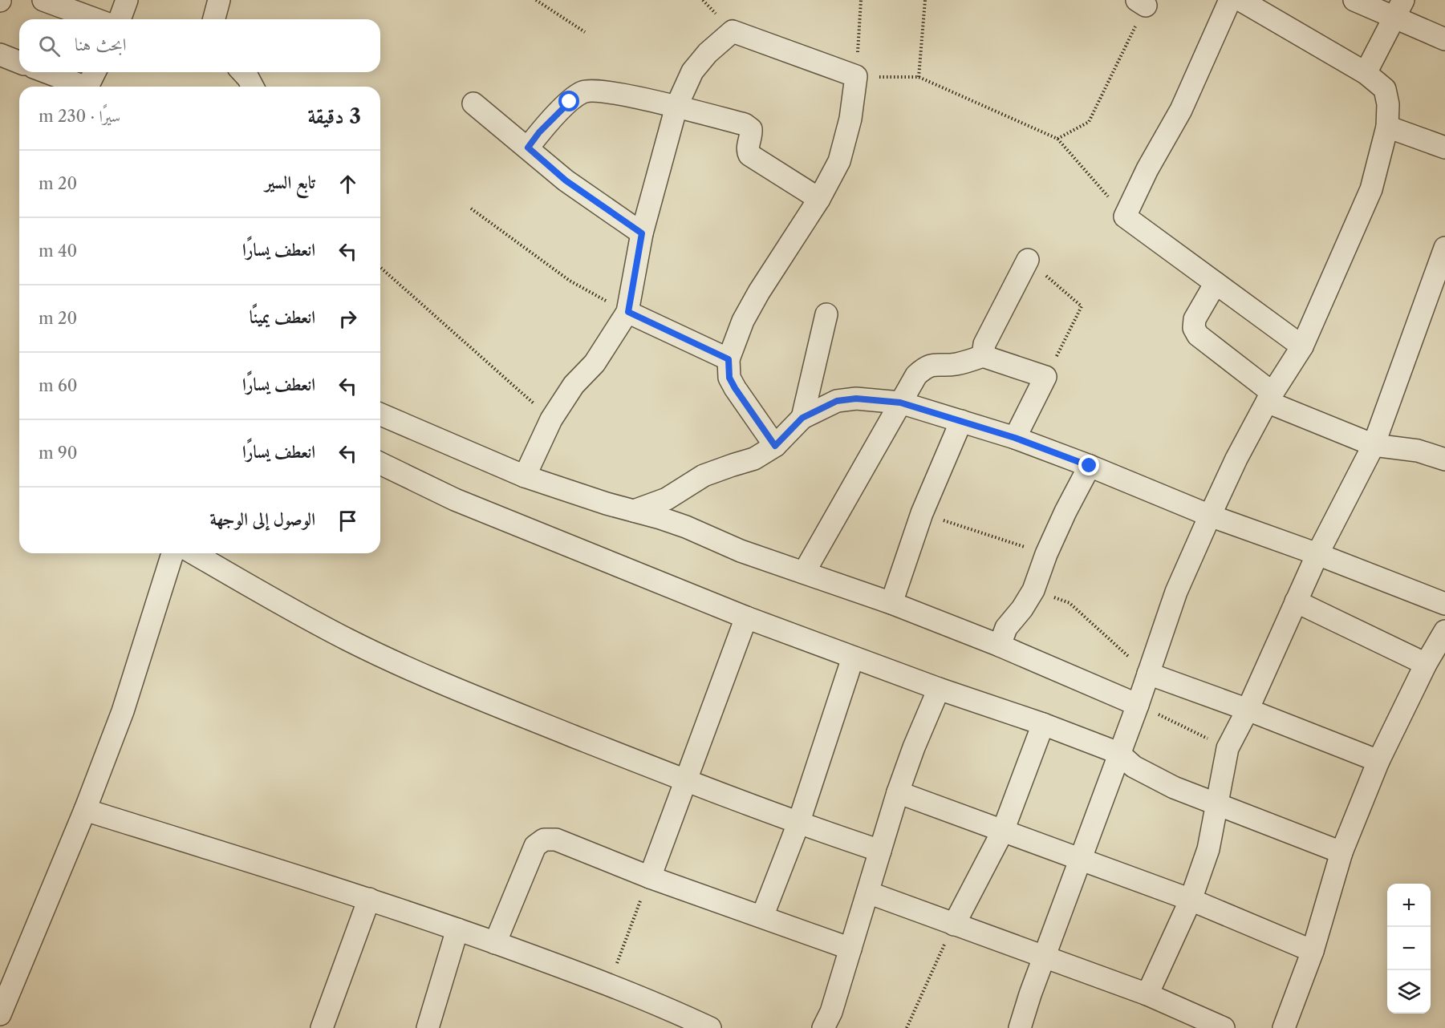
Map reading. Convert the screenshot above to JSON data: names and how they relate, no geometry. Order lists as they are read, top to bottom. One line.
{"page":{"search":"ابحث هنا","heading":["3 دقيقة","سيرًا · 230 m"],"list":[["تابع السير","20 m"],["انعطف يسارًا","40 m"],["انعطف يمينًا","20 m"],["انعطف يسارًا","60 m"],["انعطف يسارًا","90 m"],"الوصول إلى الوجهة"],"map_buttons":["+","−"]}}
